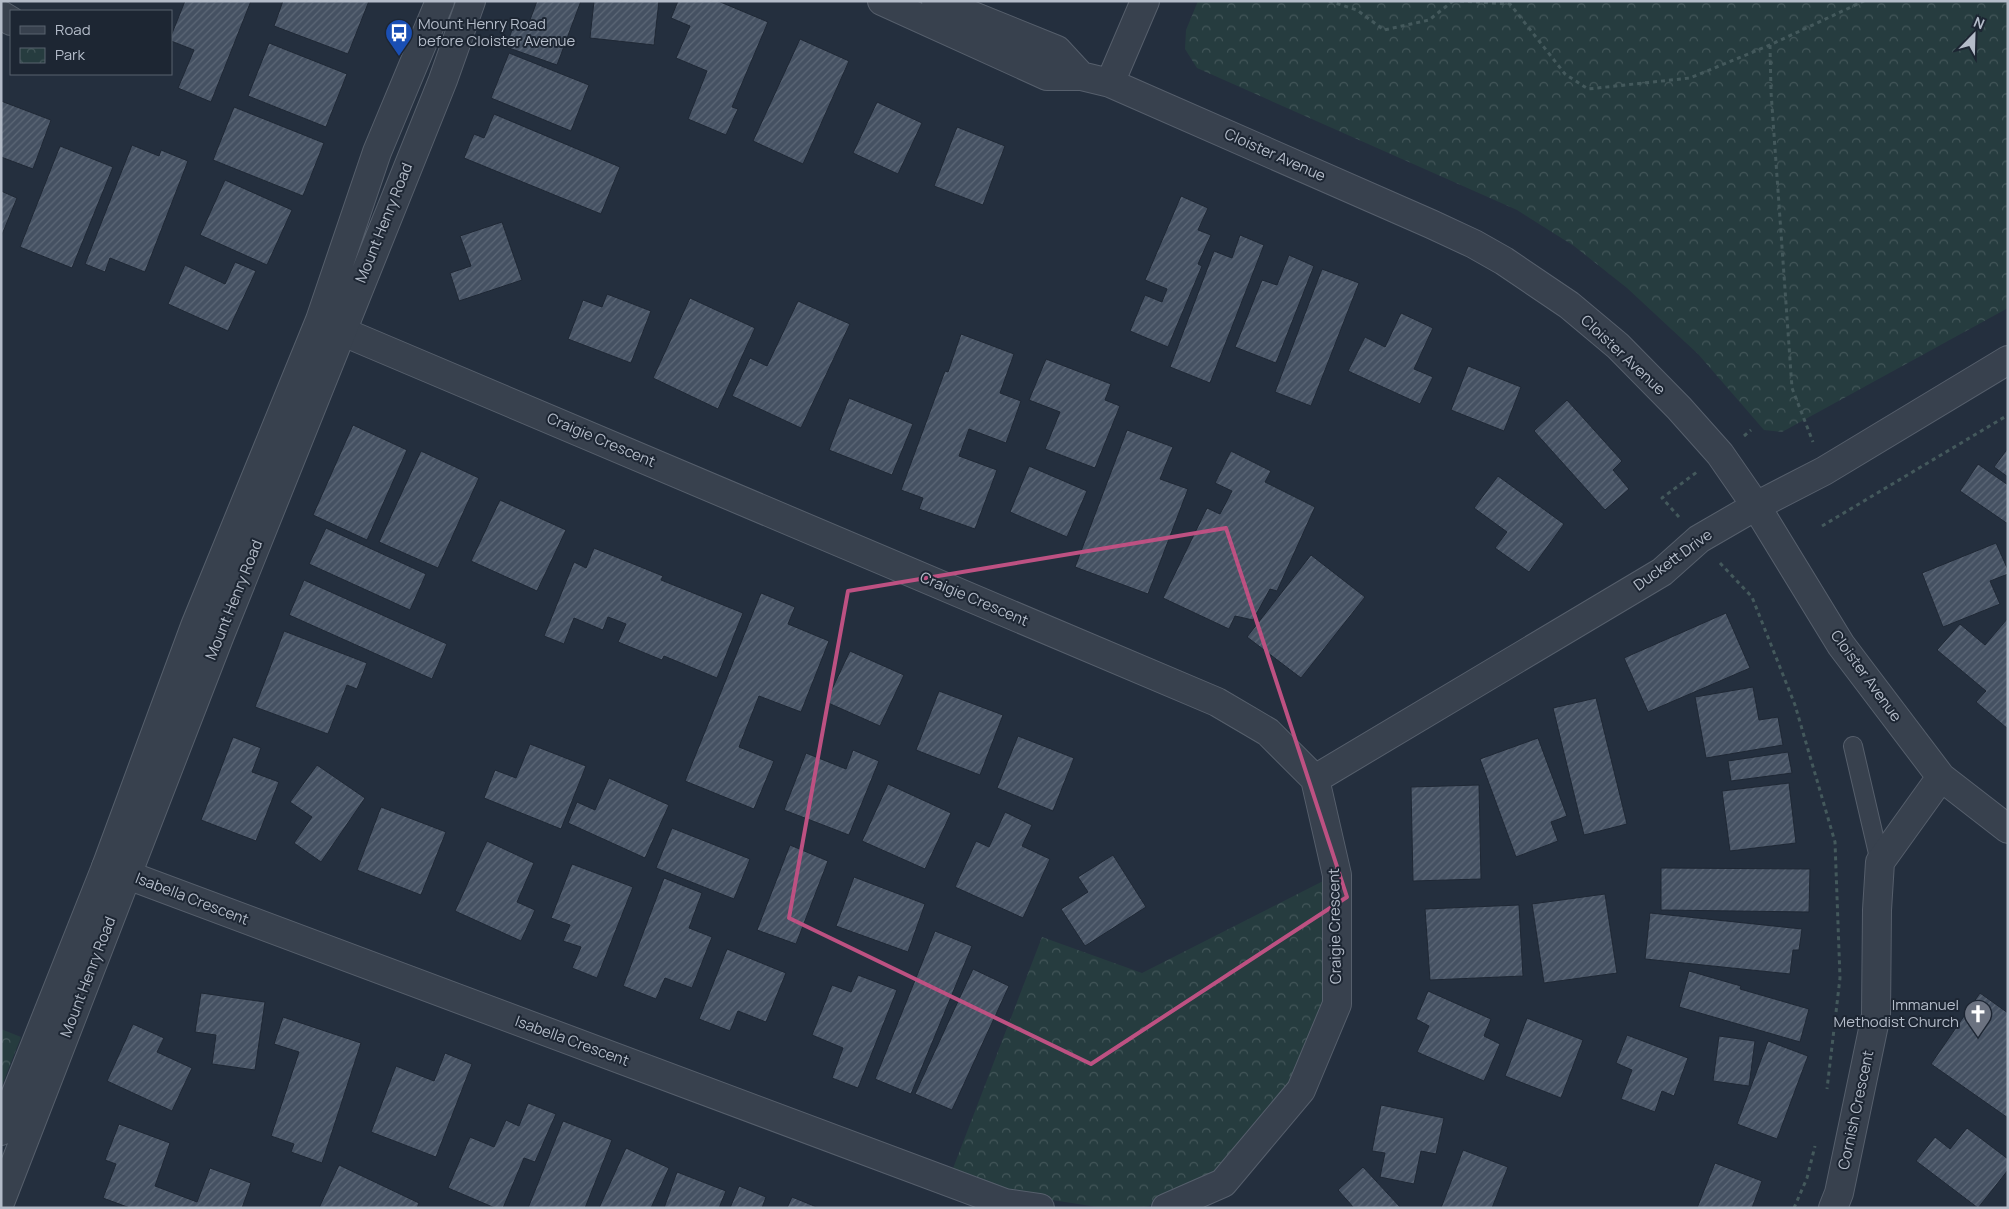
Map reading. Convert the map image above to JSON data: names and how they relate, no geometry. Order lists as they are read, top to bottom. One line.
{"streets":{"street":["Cloister Avenue","Mount Henry Road","Craigie Crescent","Duckett Drive","Isabella Crescent","Cornish Crescent"]},"crossings":[["Cloister Avenue","Duckett Drive"],["Mount Henry Road","Craigie Crescent"],["Mount Henry Road","Isabella Crescent"],["Craigie Crescent","Duckett Drive"]],"places":{"bus stop":["Mount Henry Road before Cloister Avenue"],"church":["Immanuel Methodist Church"]},"legend":["Road","Park"],"north":"top right"}
